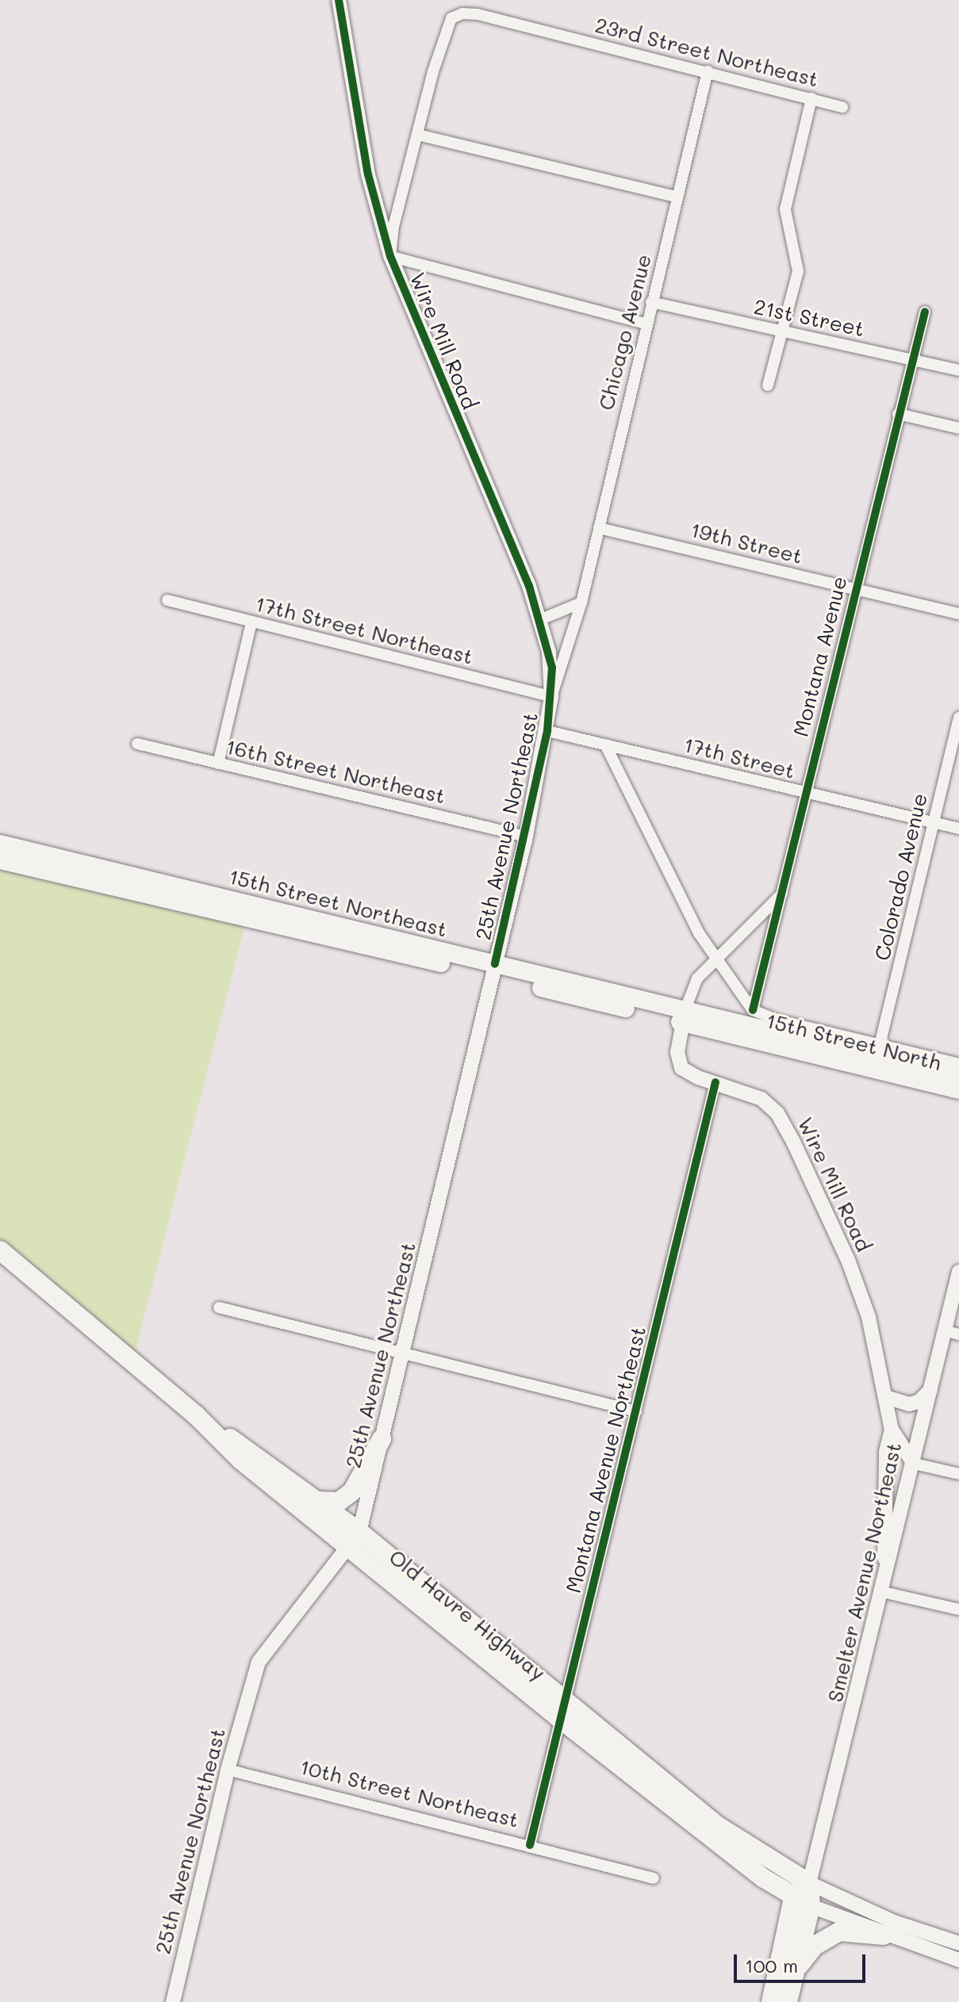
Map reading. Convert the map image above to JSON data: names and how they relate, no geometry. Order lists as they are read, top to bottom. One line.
{"streets":{"highway":["Old Havre Highway"],"main road":["Wire Mill Road","25th Avenue Northeast","15th Street Northeast","15th Street North","Smelter Avenue Northeast"],"street":["23rd Street Northeast","21st Street","Chicago Avenue","19th Street","17th Street Northeast","Montana Avenue","17th Street","16th Street Northeast","Colorado Avenue","Montana Avenue Northeast","10th Street Northeast"]},"crossings":[["23rd Street Northeast","Chicago Avenue"],["21st Street","Chicago Avenue"],["21st Street","Montana Avenue"],["Chicago Avenue","Wire Mill Road"],["Chicago Avenue","19th Street"],["Chicago Avenue","17th Street Northeast"],["Chicago Avenue","25th Avenue Northeast"],["Wire Mill Road","17th Street Northeast"],["Wire Mill Road","25th Avenue Northeast"],["Wire Mill Road","15th Street North"],["Wire Mill Road","Montana Avenue Northeast"],["Wire Mill Road","Smelter Avenue Northeast"],["19th Street","Montana Avenue"],["17th Street Northeast","25th Avenue Northeast"],["Montana Avenue","17th Street"],["Montana Avenue","15th Street North"],["17th Street","25th Avenue Northeast"],["17th Street","Colorado Avenue"],["16th Street Northeast","25th Avenue Northeast"],["25th Avenue Northeast","15th Street Northeast"],["25th Avenue Northeast","Old Havre Highway"],["25th Avenue Northeast","10th Street Northeast"],["Colorado Avenue","15th Street North"],["15th Street Northeast","15th Street North"],["Montana Avenue Northeast","Old Havre Highway"],["Montana Avenue Northeast","10th Street Northeast"],["Smelter Avenue Northeast","Old Havre Highway"]],"scale_bar":"100 m"}
